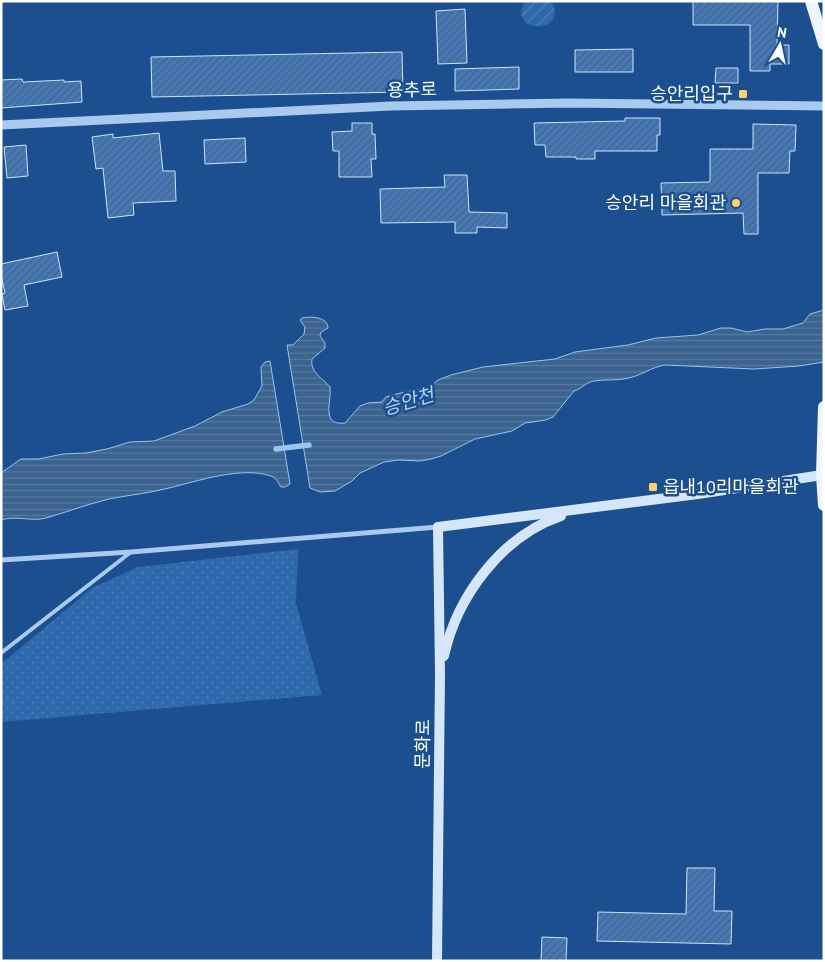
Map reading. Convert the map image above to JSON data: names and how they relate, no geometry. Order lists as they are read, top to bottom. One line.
{"streets":{"main road":["문화로"],"street":["용추로"]},"water":["승안천"],"places":{"transit":["승안리입구","읍내10리마을회관"],"other":["승안리 마을회관"]},"north":"top"}
